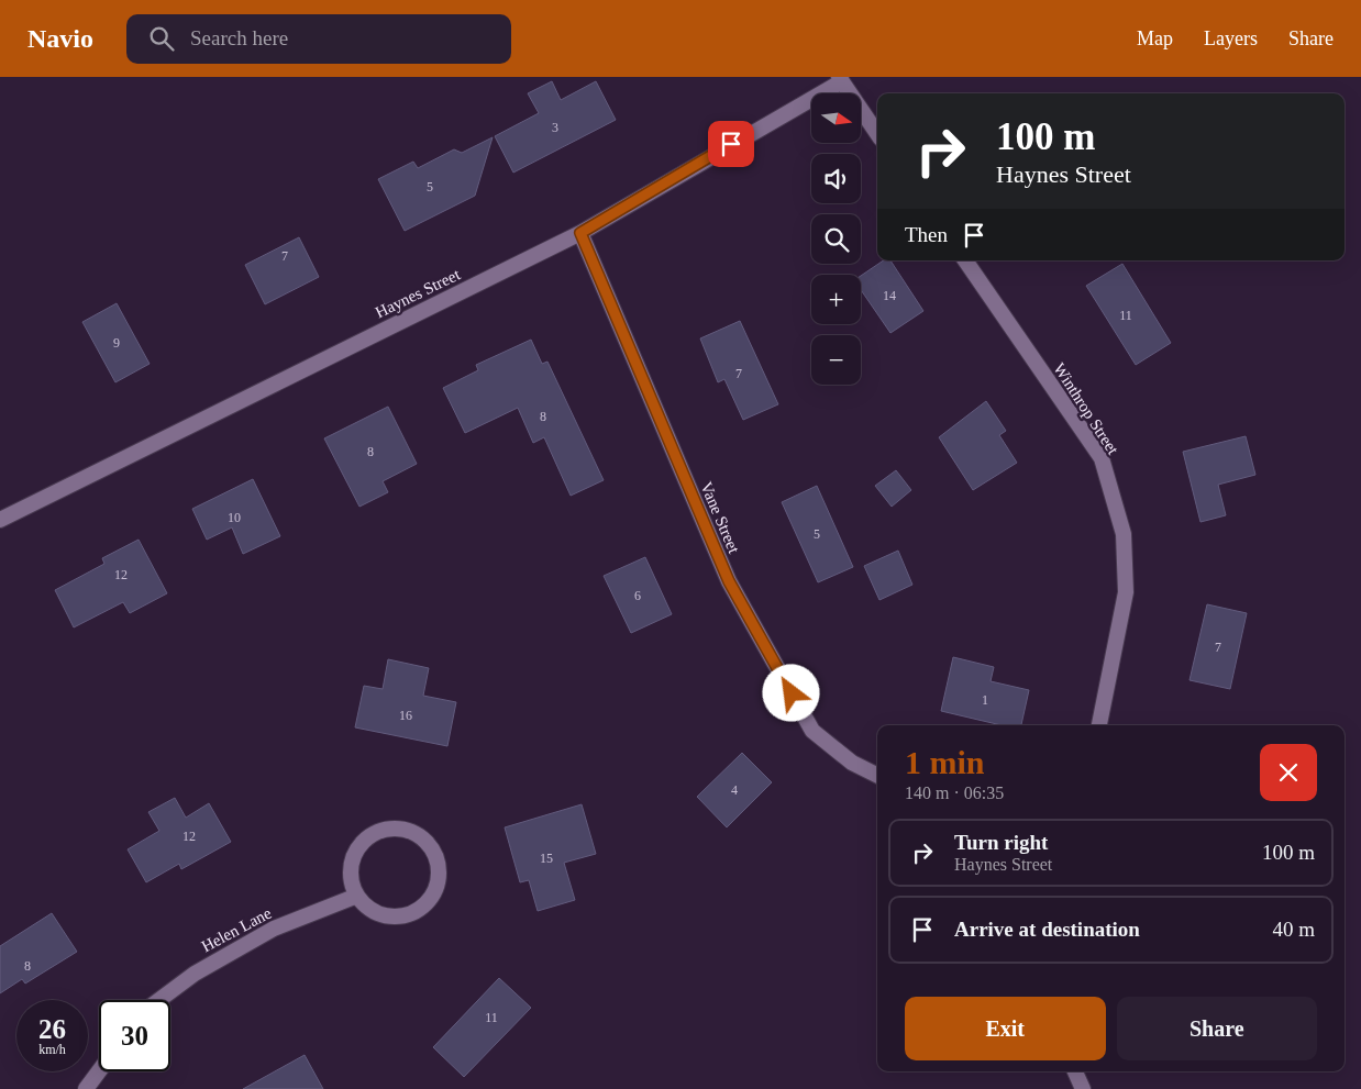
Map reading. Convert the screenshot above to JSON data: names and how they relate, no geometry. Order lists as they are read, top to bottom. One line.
{"streets":{"street":["Haynes Street","Winthrop Street","Vane Street","Helen Lane"]},"crossings":[["Haynes Street","Vane Street"]],"house_numbers":["3","5","7","14","11","9","7","8","8","10","5","12","6","7","1","16","4","12","15","8","11"],"north":"right","page":{"header":"Navio","search":"Search here","nav":["Map","Layers","Share"],"map_buttons":["+","−"],"turn":["100 m","Haynes Street"],"then":"Then","heading":["1 min","140 m · 06:35"],"list":[{"name":"Turn right","note":"Haynes Street","value":"100 m"},{"name":"Arrive at destination","value":"40 m"}],"buttons":["Exit","Share"],"speed":"26 km/h","limit":"30"}}
